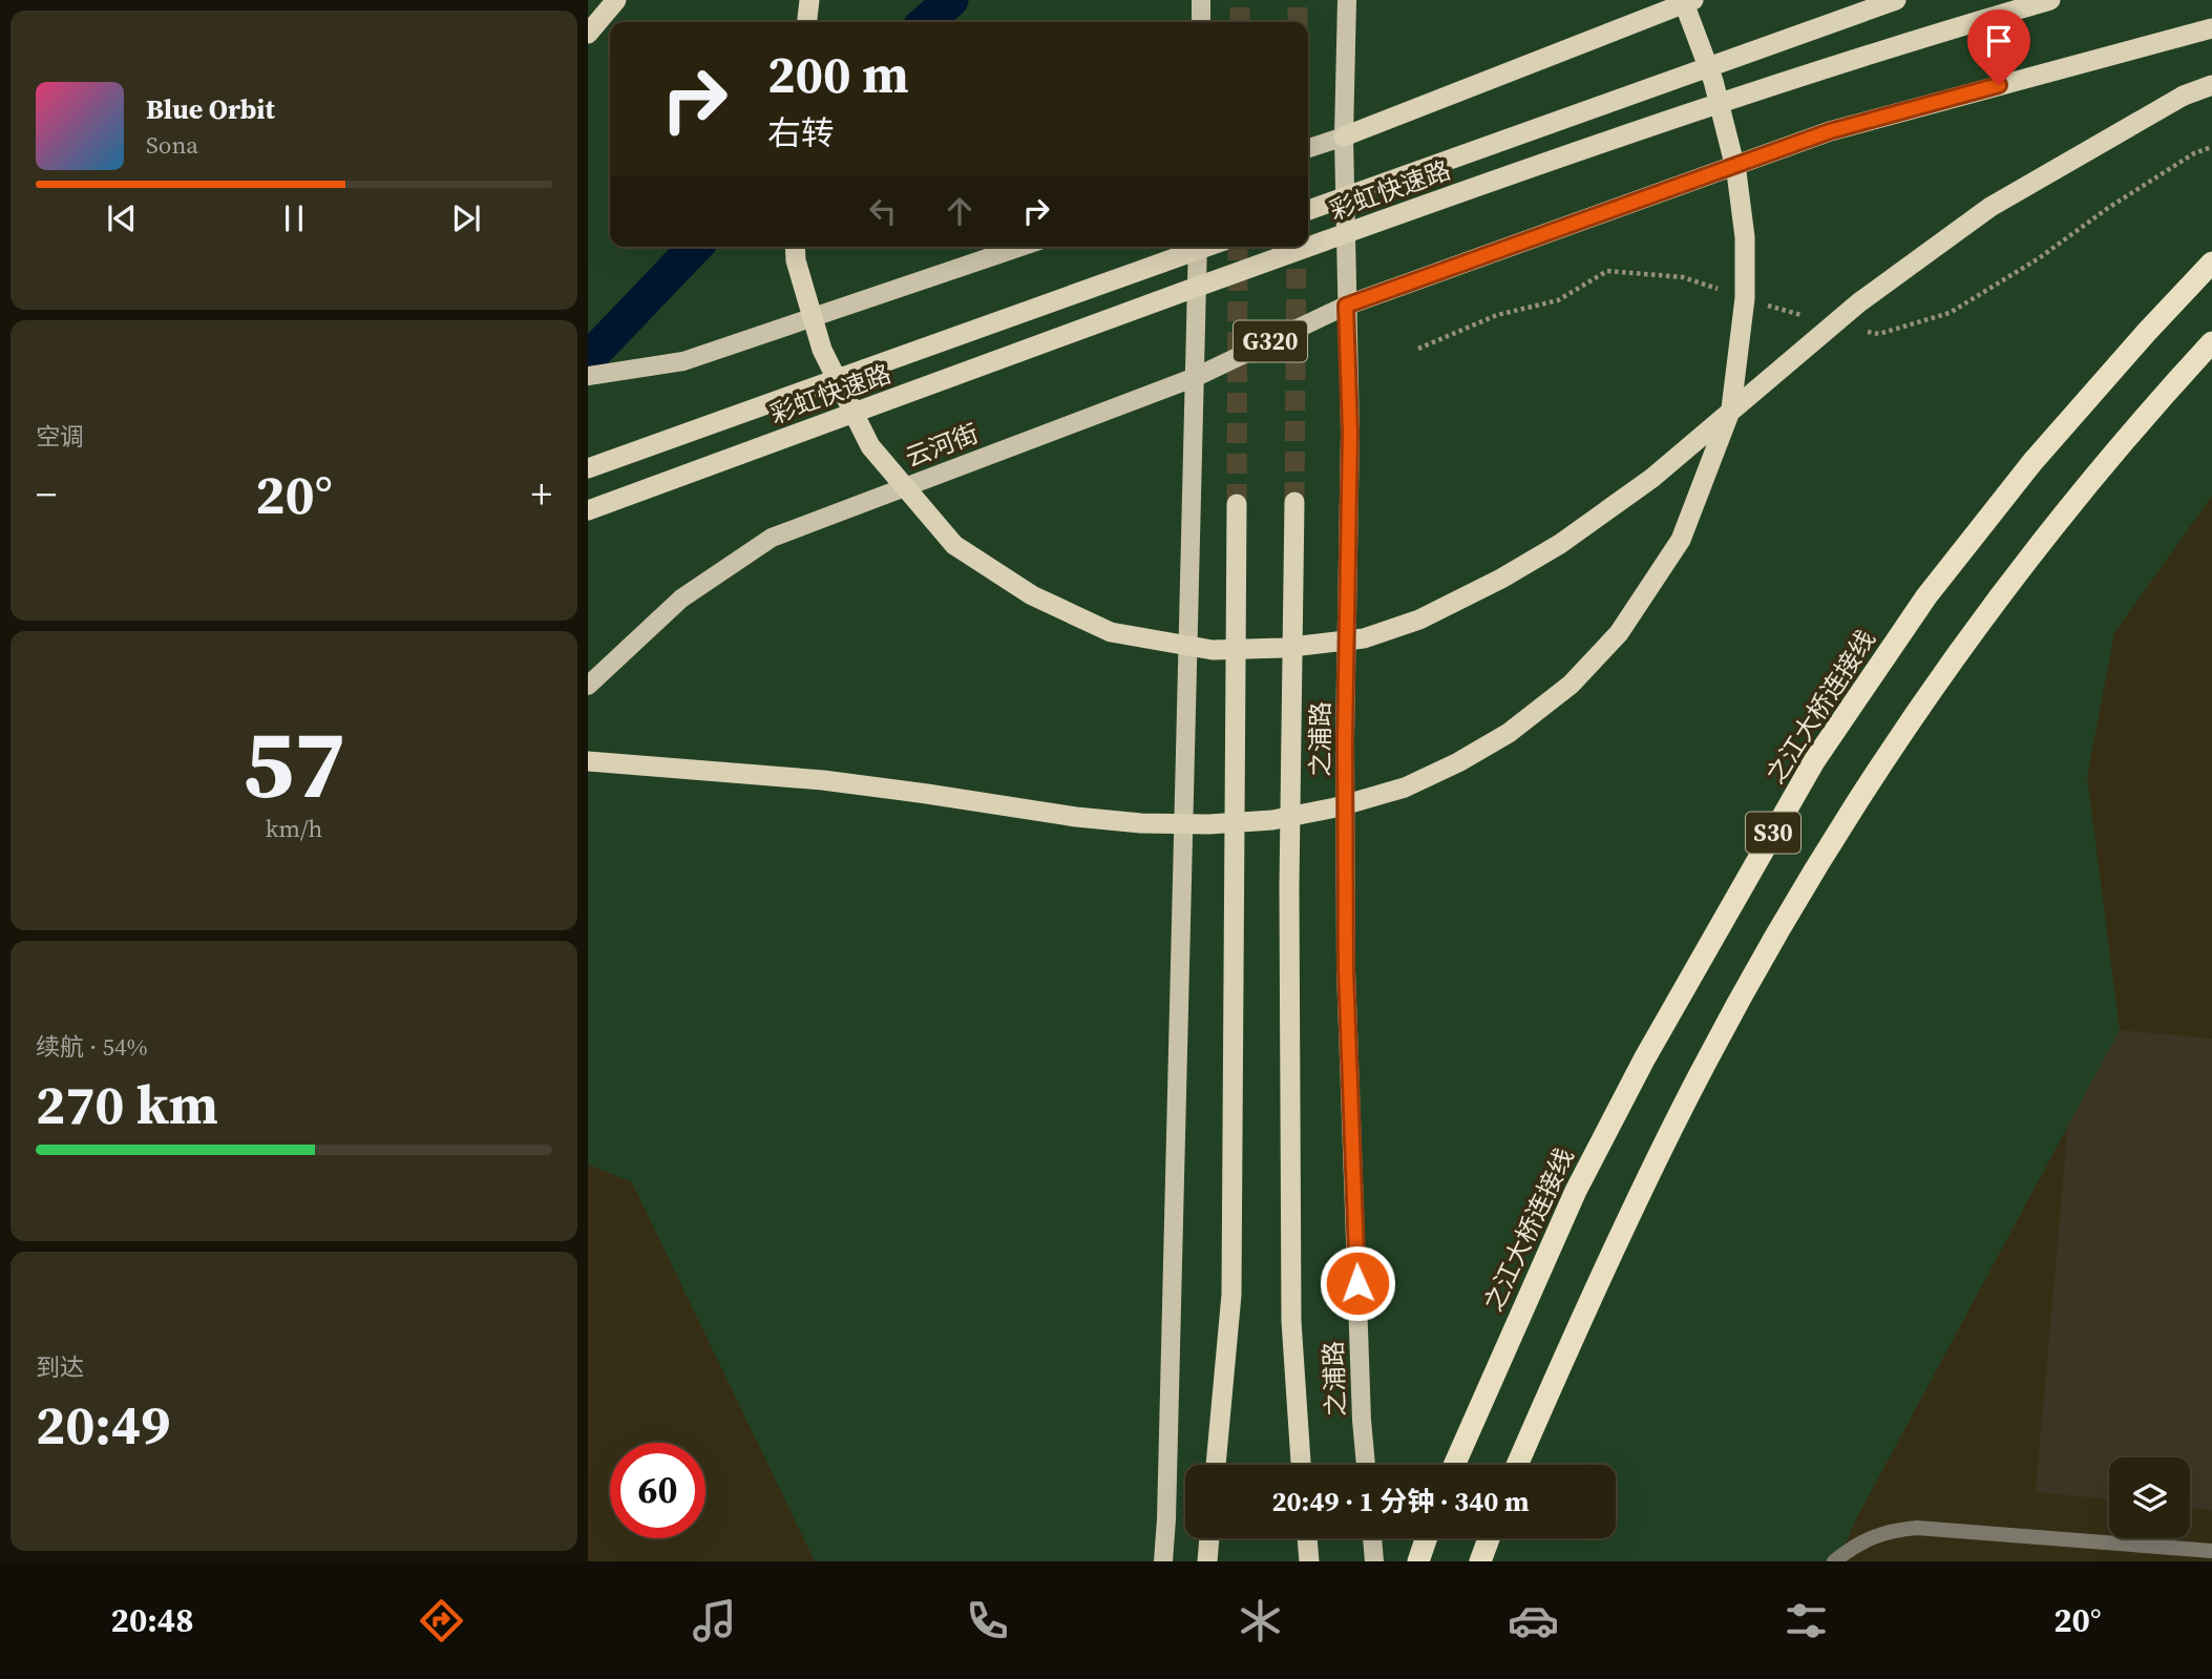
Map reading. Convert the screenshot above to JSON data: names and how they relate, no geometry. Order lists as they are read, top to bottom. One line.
{"streets":{"highway":["彩虹快速路","之江大桥连接线","之浦路","S30"],"main road":["G320","云河街"]},"crossings":[["云河街","之浦路"]],"page":{"turn":["200 m","右转"],"song":["Blue Orbit","Sona"],"tile":["空调",["57","km/h"],["续航 · 54%","270 km"],["到达","20:49"]],"heat":["−","20°","+"],"limit":"60","trip":"20:49 · 1 分钟 · 340 m","tabs":["20:48","20°"]}}
